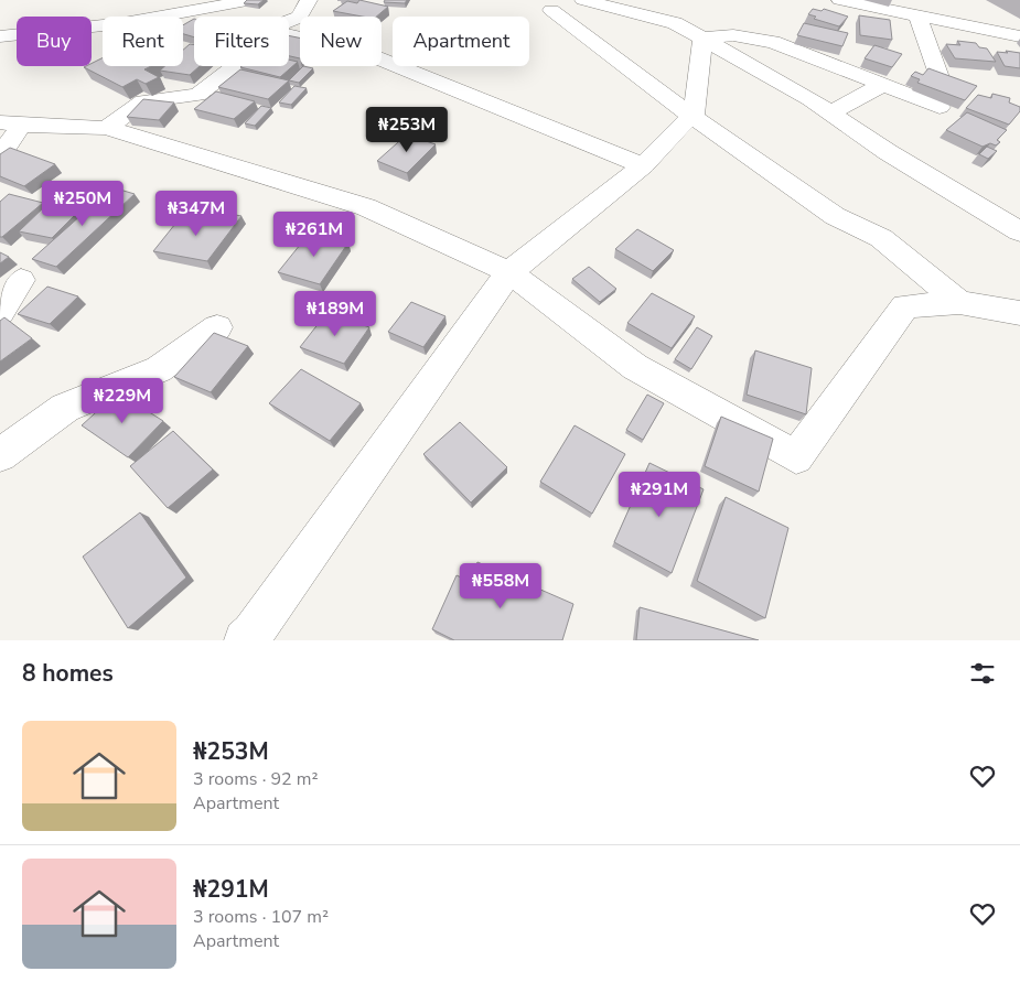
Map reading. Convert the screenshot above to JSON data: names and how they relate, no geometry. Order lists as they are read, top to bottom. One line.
{"page":{"chip":["Buy","Rent","Filters","New","Apartment"],"price":["₦253M","₦250M","₦347M","₦261M","₦189M","₦229M","₦291M","₦558M"],"heading":"8 homes","list":[{"name":"₦253M","note":"3 rooms · 92 m² · Apartment"},{"name":"₦291M","note":"3 rooms · 107 m² · Apartment"}]}}
